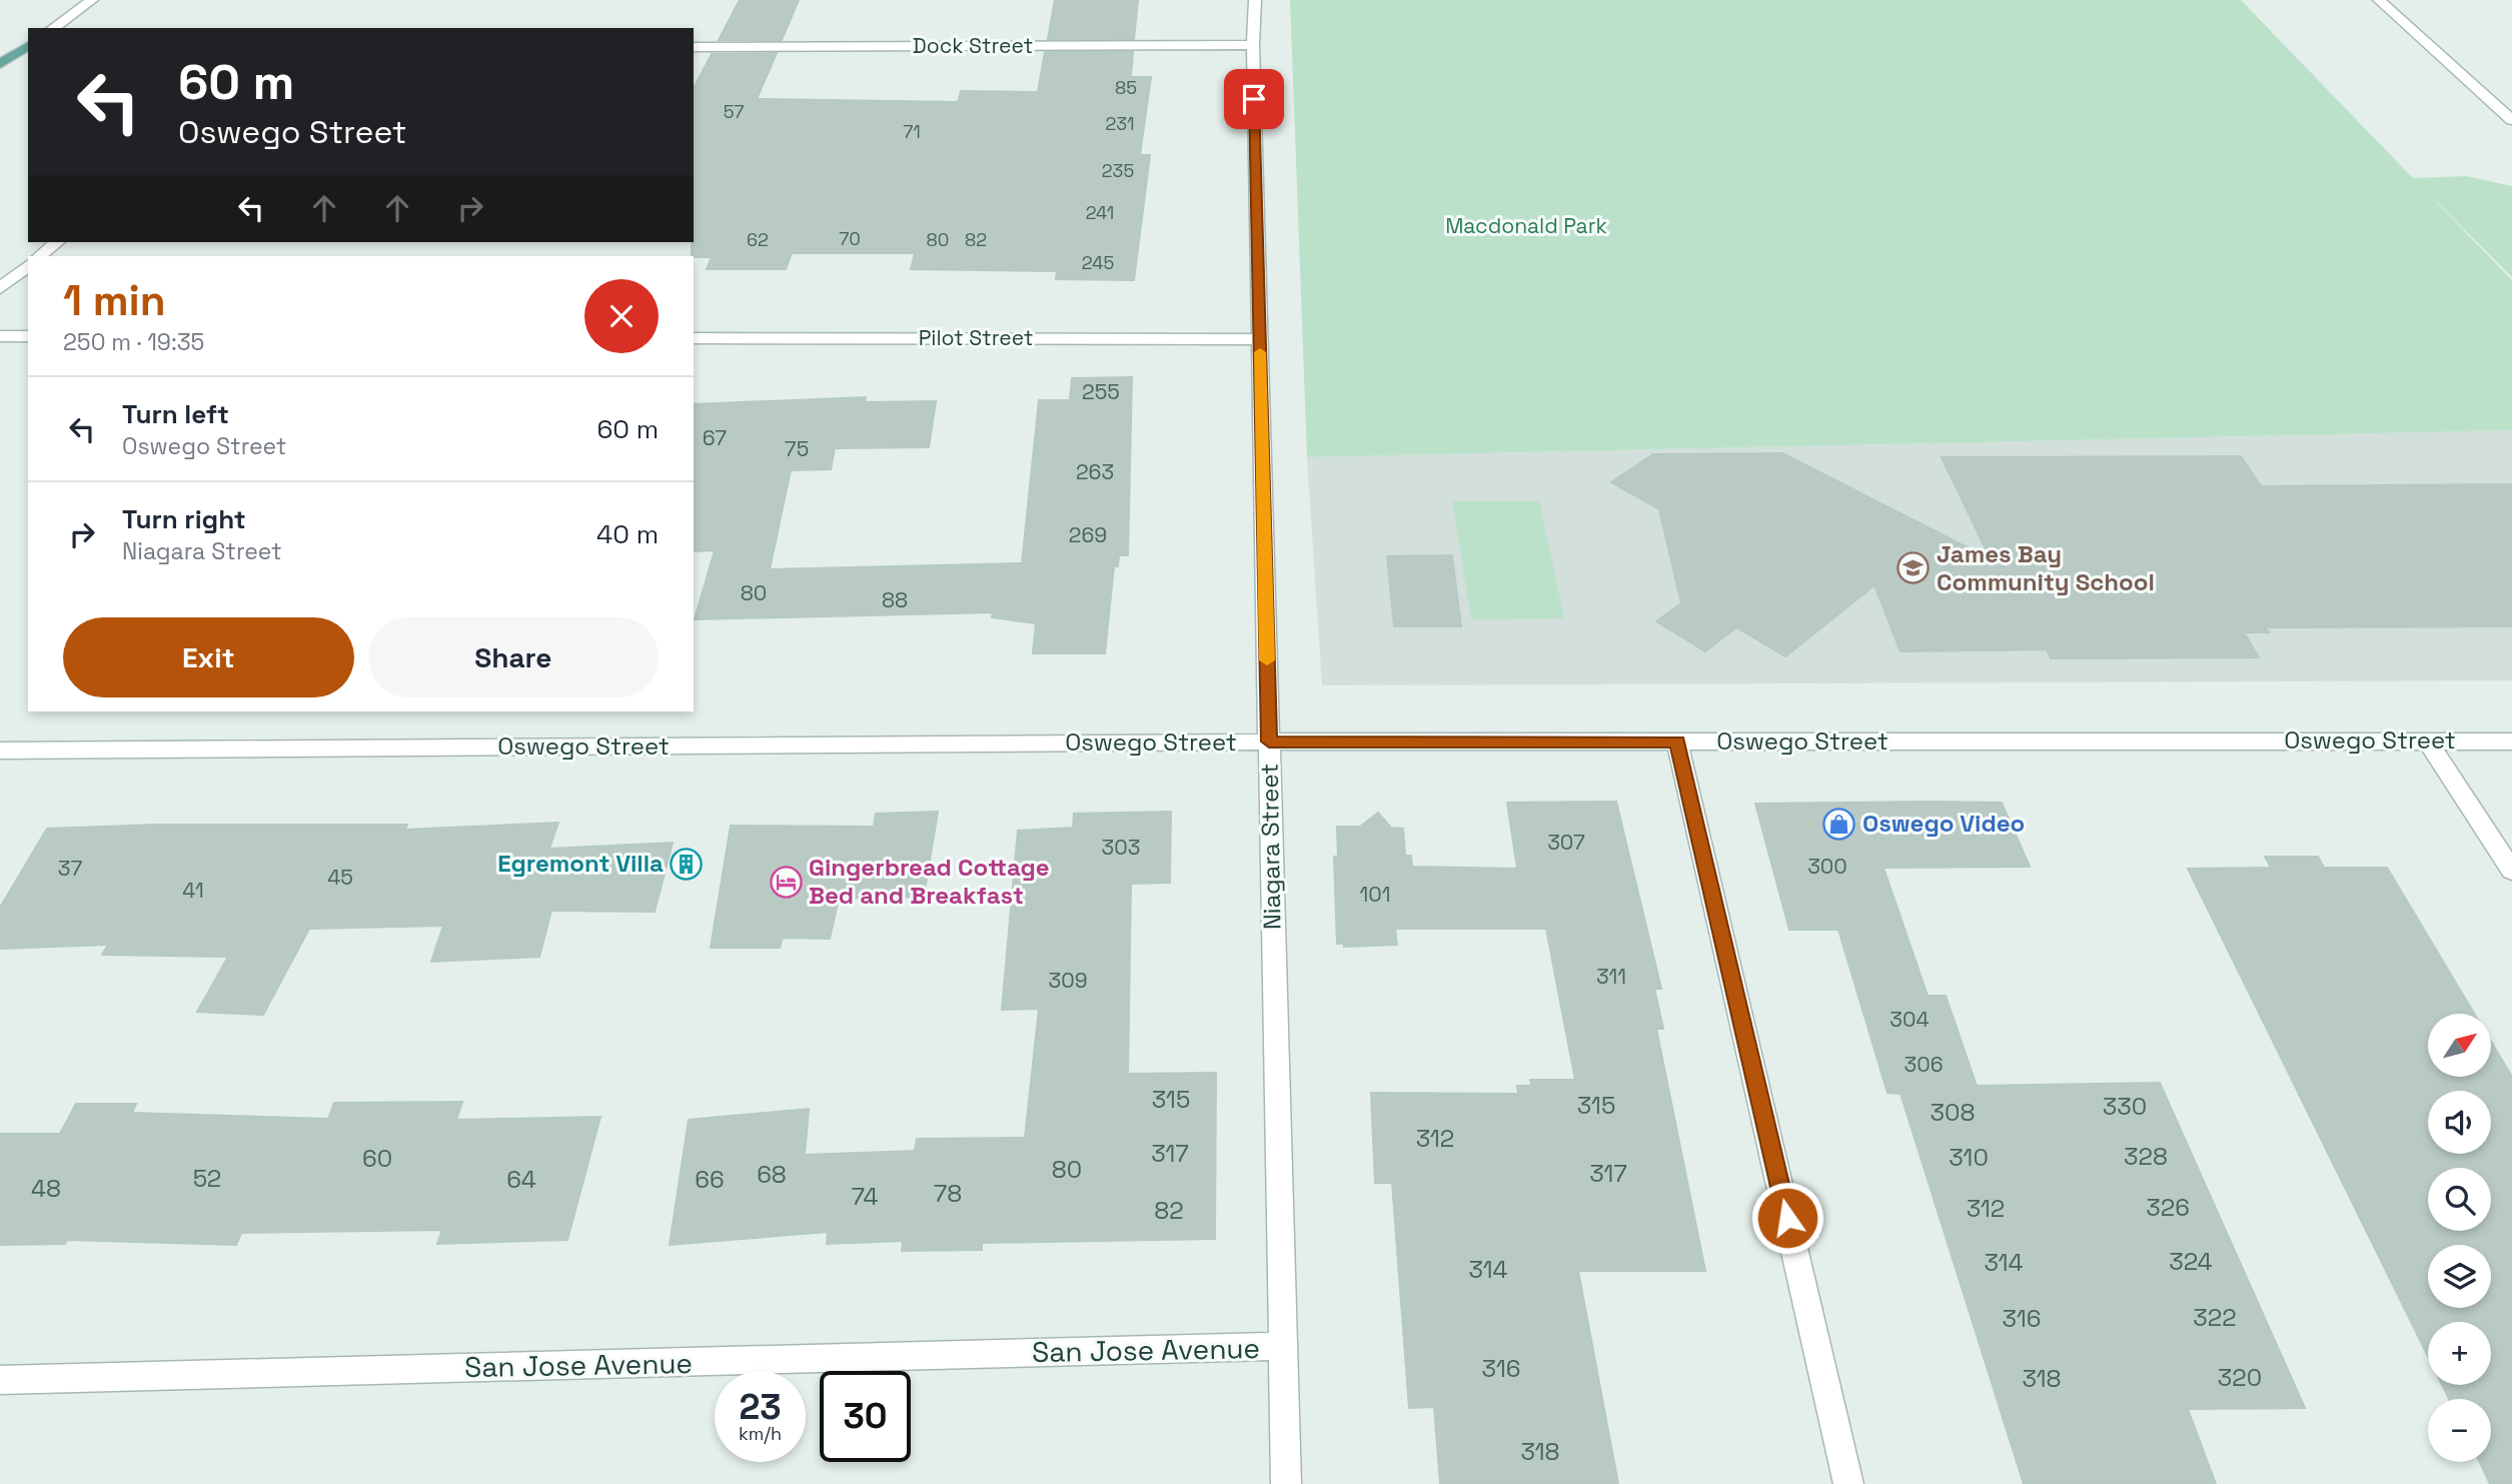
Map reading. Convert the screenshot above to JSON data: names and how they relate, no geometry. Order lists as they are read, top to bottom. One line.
{"streets":{"street":["Dock Street","Pilot Street","Oswego Street","Niagara Street","San Jose Avenue"]},"crossings":[["Dock Street","Niagara Street"],["Pilot Street","Niagara Street"],["Oswego Street","Niagara Street"],["Niagara Street","San Jose Avenue"]],"parks":["Macdonald Park"],"places":{"school or university":["James Bay Community School"],"shop":["Oswego Video"],"building":["Egremont Villa"],"hotel":["Gingerbread Cottage Bed and Breakfast"]},"house_numbers":["85","57","231","71","235","241","70","62","80","82","245","255","67","75","263","269","80","88","307","303","300","37","45","41","101","311","309","304","306","315","315","330","308","312","317","328","310","60","80","317","68","52","64","66","48","78","74","326","312","82","324","314","314","322","316","316","320","318","318"],"north":"top right","page":{"turn":["60 m","Oswego Street"],"heading":["1 min","250 m · 19:35"],"list":[{"name":"Turn left","note":"Oswego Street","value":"60 m"},{"name":"Turn right","note":"Niagara Street","value":"40 m"}],"buttons":["Exit","Share"],"map_buttons":["+","−"],"speed":"23 km/h","limit":"30"}}
